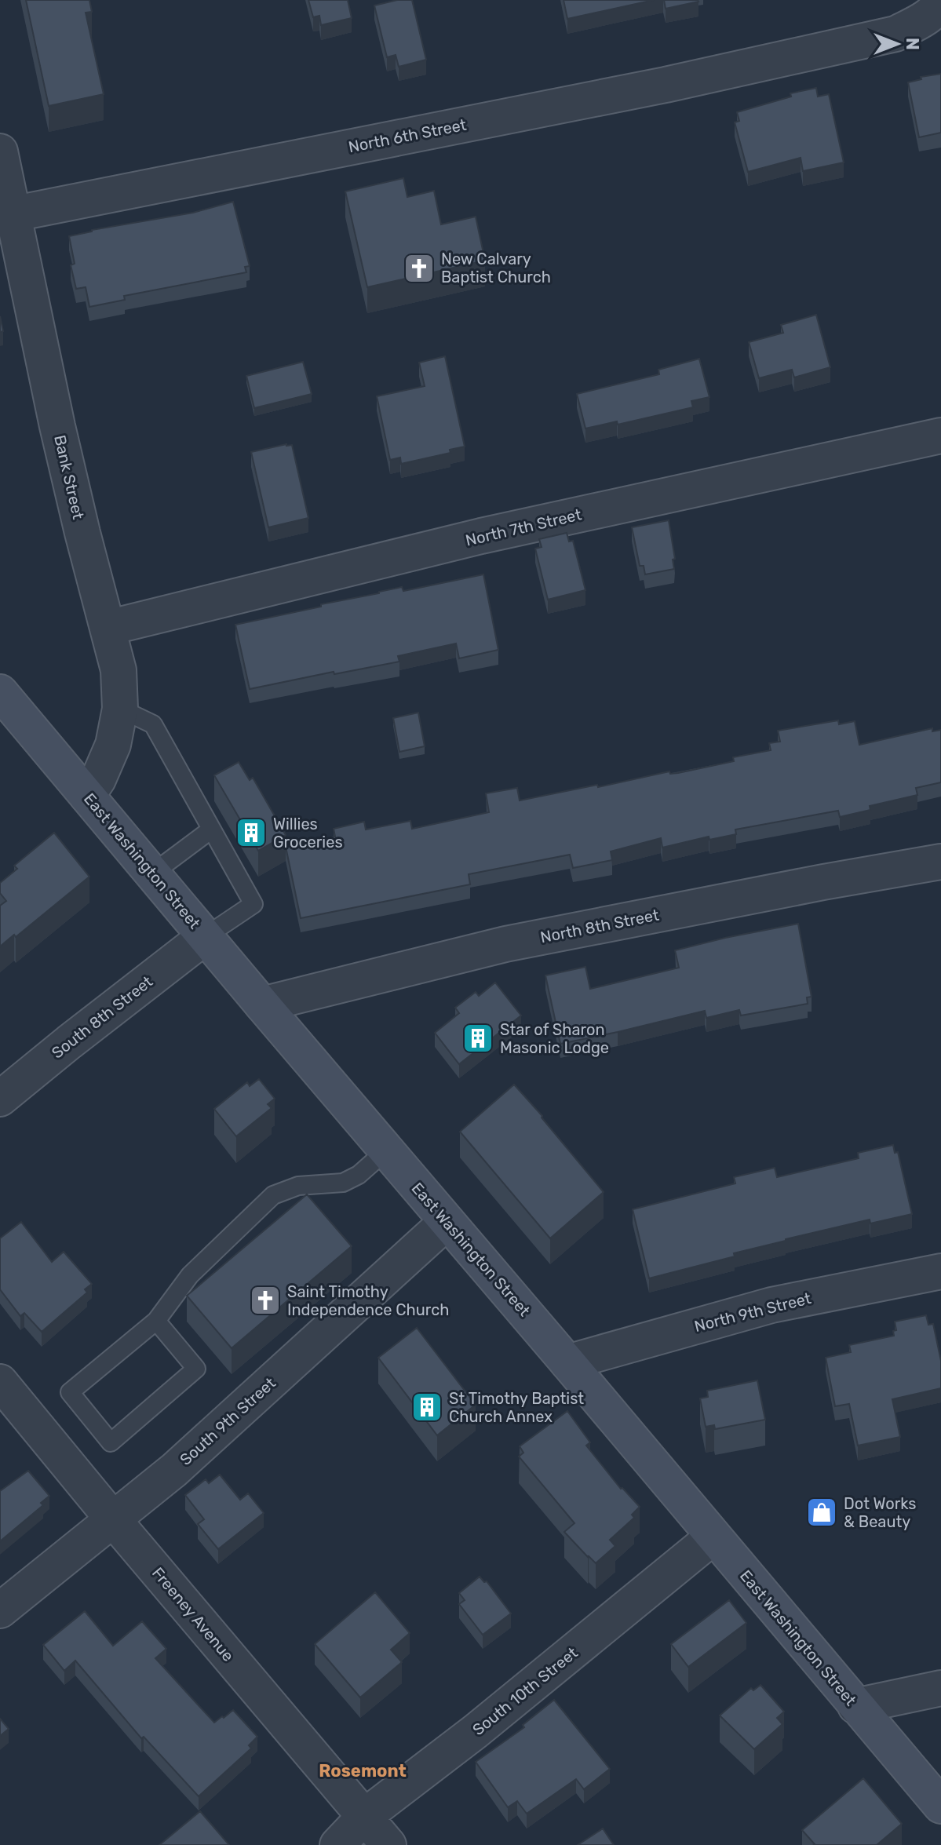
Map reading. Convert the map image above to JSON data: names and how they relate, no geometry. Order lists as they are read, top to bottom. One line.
{"streets":{"main road":["East Washington Street"],"street":["North 6th Street","Bank Street","North 7th Street","North 8th Street","South 8th Street","North 9th Street","South 9th Street","Freeney Avenue","South 10th Street"]},"crossings":[["North 6th Street","Bank Street"],["Bank Street","North 7th Street"],["Bank Street","East Washington Street"],["East Washington Street","North 8th Street"],["East Washington Street","South 8th Street"],["East Washington Street","North 9th Street"],["East Washington Street","South 9th Street"],["East Washington Street","South 10th Street"],["South 9th Street","Freeney Avenue"],["Freeney Avenue","South 10th Street"]],"districts":["Rosemont"],"places":{"church":["New Calvary Baptist Church","Saint Timothy Independence Church"],"building":["Willies Groceries","Star of Sharon Masonic Lodge","St Timothy Baptist Church Annex"],"shop":["Dot Works & Beauty"]},"north":"right"}
